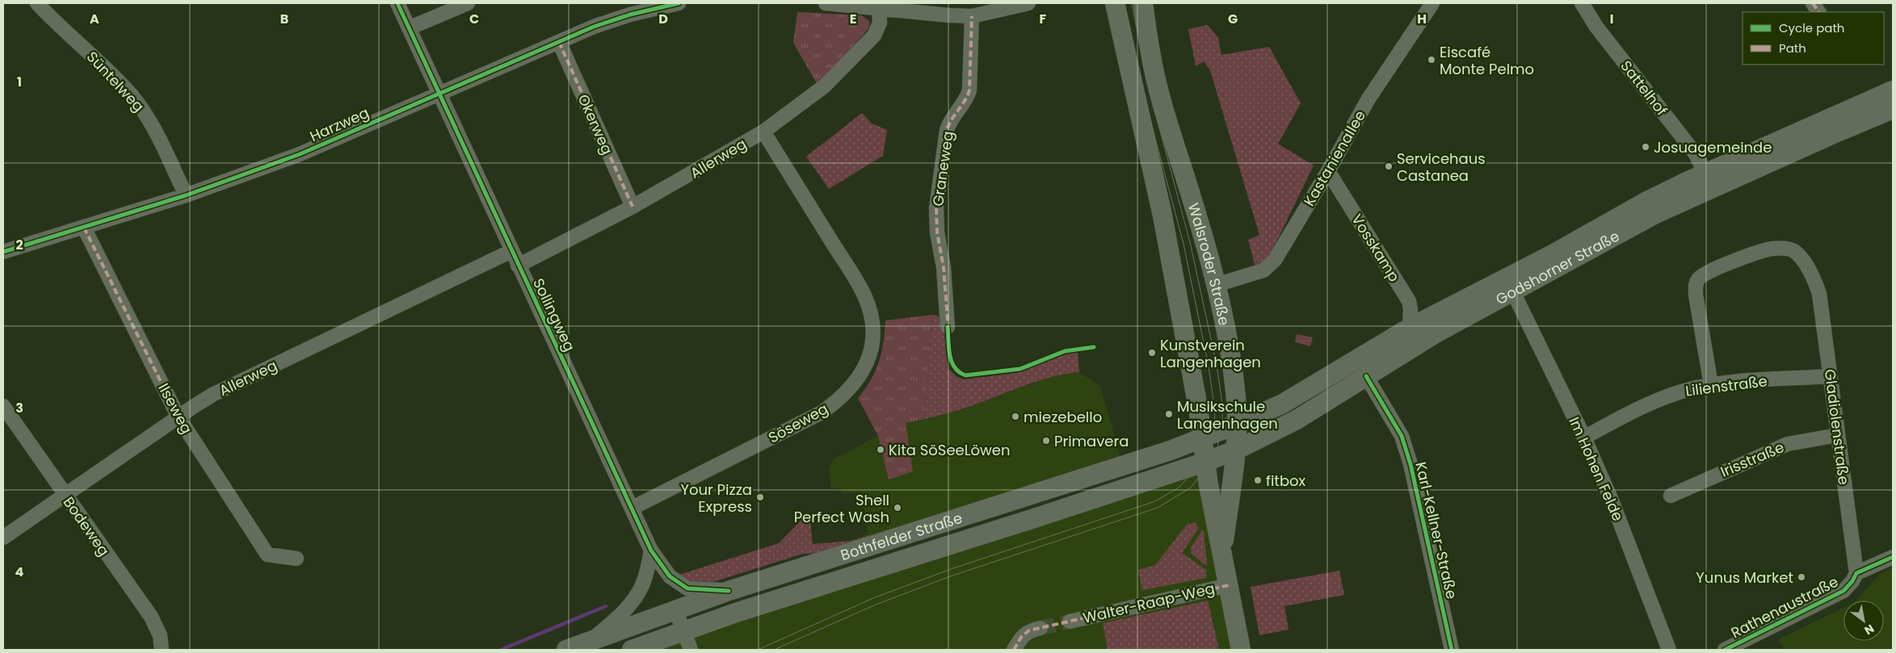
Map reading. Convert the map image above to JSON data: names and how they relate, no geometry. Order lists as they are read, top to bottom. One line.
{"streets":{"main road":["Walsroder Straße","Godshorner Straße","Bothfelder Straße"],"street":["Süntelweg","Sattelhof","Harzweg","Okerweg","Allerweg","Kastanienallee","Graneweg","Vosskamp","Sollingweg","Lilienstraße","Ilseweg","Söseweg","Gladiolenstraße","Irisstraße","Im Hohen Felde","Bodeweg","Karl-Kellner-Straße","Walter-Raap-Weg","Rathenaustraße"]},"crossings":[["Süntelweg","Harzweg"],["Sattelhof","Godshorner Straße"],["Harzweg","Okerweg"],["Harzweg","Sollingweg"],["Harzweg","Ilseweg"],["Okerweg","Allerweg"],["Allerweg","Sollingweg"],["Allerweg","Ilseweg"],["Allerweg","Söseweg"],["Allerweg","Bodeweg"],["Kastanienallee","Vosskamp"],["Kastanienallee","Walsroder Straße"],["Vosskamp","Godshorner Straße"],["Walsroder Straße","Godshorner Straße"],["Walsroder Straße","Bothfelder Straße"],["Walsroder Straße","Walter-Raap-Weg"],["Godshorner Straße","Im Hohen Felde"],["Godshorner Straße","Karl-Kellner-Straße"],["Godshorner Straße","Bothfelder Straße"],["Sollingweg","Söseweg"],["Sollingweg","Bothfelder Straße"],["Lilienstraße","Gladiolenstraße"],["Lilienstraße","Im Hohen Felde"],["Gladiolenstraße","Irisstraße"],["Gladiolenstraße","Rathenaustraße"]],"places":["Eiscafé Monte Pelmo","Josuagemeinde","Servicehaus Castanea","Kunstverein Langenhagen","Musikschule Langenhagen","miezebello","Primavera","Kita SöSeeLöwen","fitbox","Your Pizza Express","Shell Perfect Wash","Yunus Market"],"legend":["Cycle path","Path"],"north":"bottom right","grid":{"columns":["A","B","C","D","E","F","G","H","I"],"rows":["1","2","3","4"]}}
